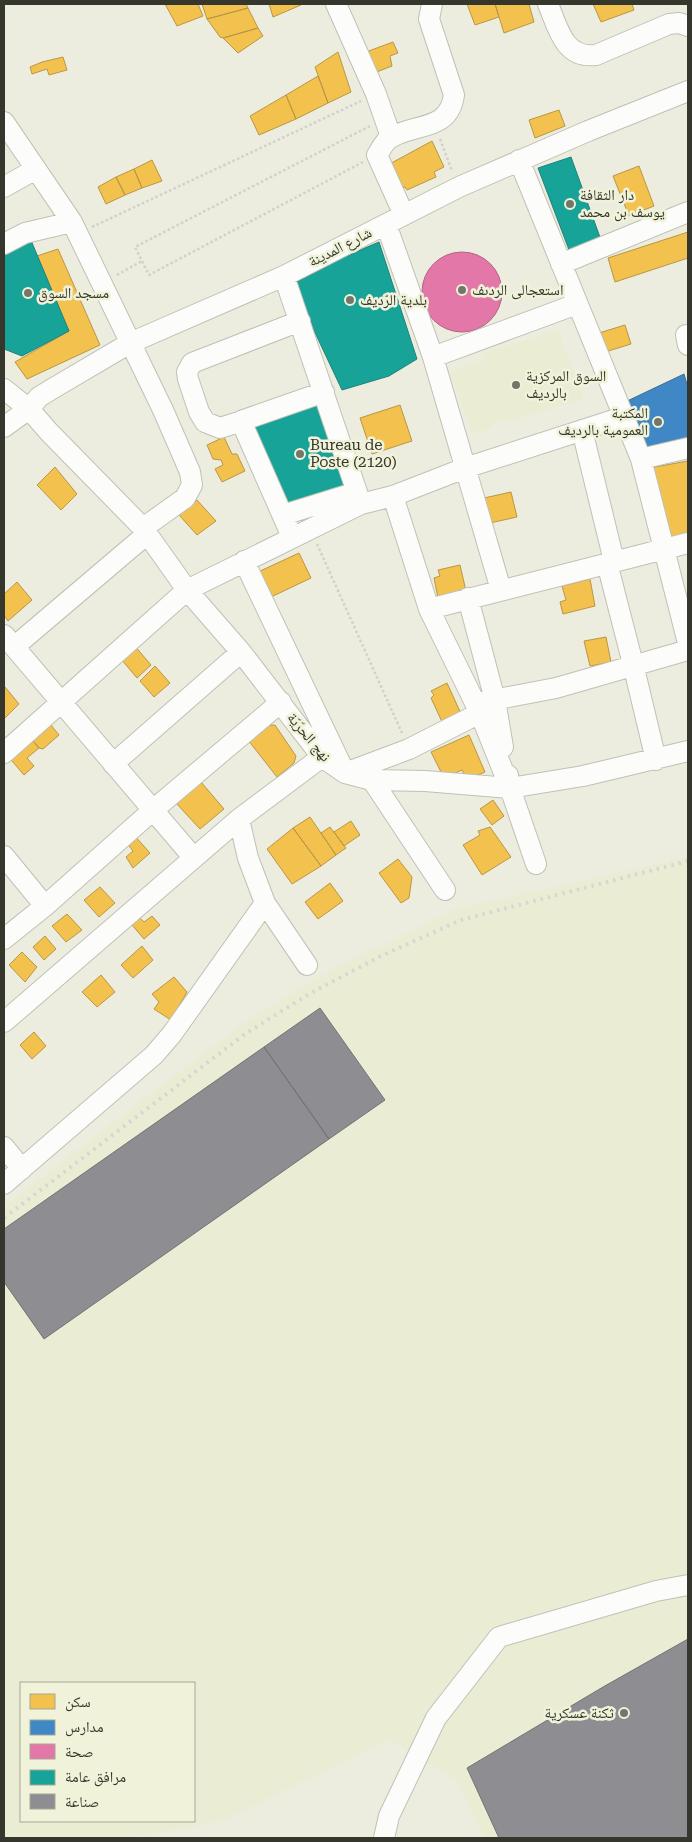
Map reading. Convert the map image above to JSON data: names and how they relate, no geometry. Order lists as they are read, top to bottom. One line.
{"streets":{"street":["شارع المدينة","نهج الحرّيّة"]},"crossings":[["شارع المدينة","نهج الحرّيّة"]],"places":["دار الثقافة يوسف بن محمد","استعجالى الردىف","مسجد السوق","بلدية الرّديف","السوق المركزية بالرديف","المكتبة العمومية بالرديف","Bureau de Poste (2120)","ثكنة عسكرية"],"legend":["سكن","مدارس","صحة","مرافق عامة","صناعة"]}
